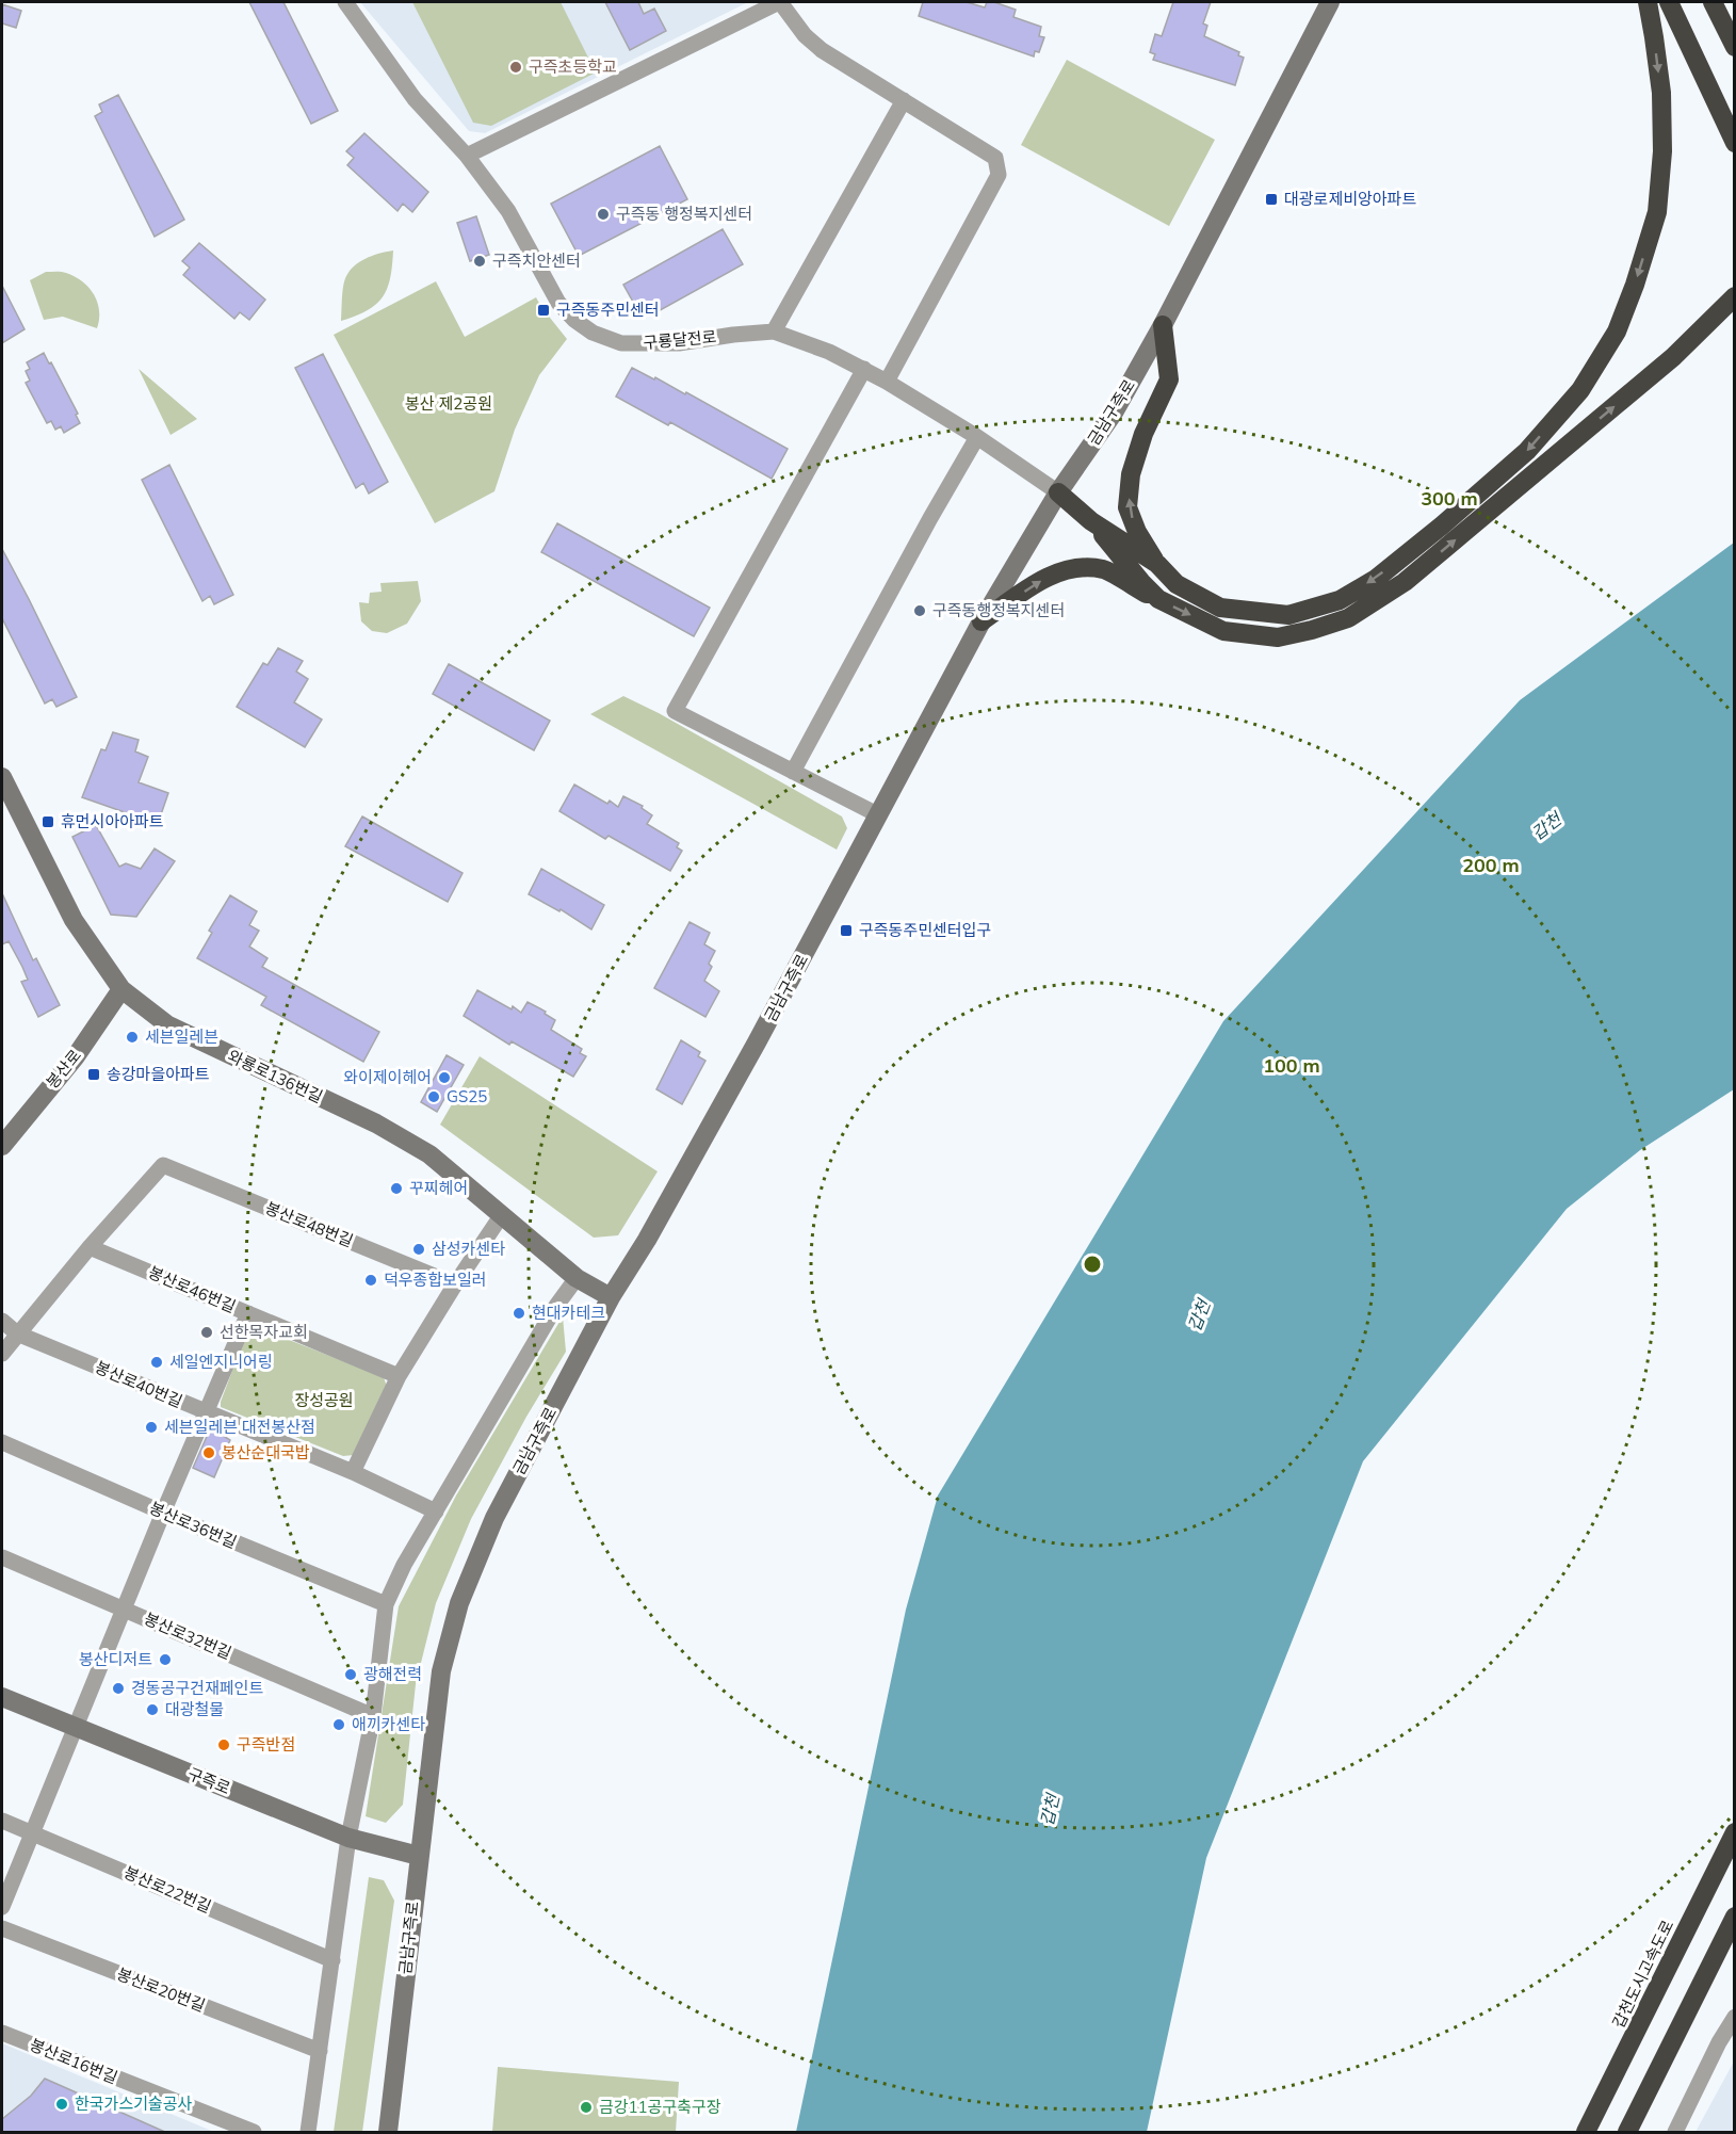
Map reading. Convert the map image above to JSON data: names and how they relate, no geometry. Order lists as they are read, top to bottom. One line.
{"streets":{"highway":["갑천도시고속도로"],"main road":["금남구즉로","봉산로","와룡로136번길","구즉로"],"street":["구룡달전로","봉산로48번길","봉산로46번길","봉산로40번길","봉산로36번길","봉산로32번길","봉산로22번길","봉산로20번길","봉산로16번길"]},"crossings":[["구룡달전로","금남구즉로"],["금남구즉로","와룡로136번길"],["금남구즉로","구즉로"],["봉산로","와룡로136번길"],["봉산로48번길","봉산로46번길"]],"water":["갑천"],"parks":["봉산 제2공원","장성공원"],"places":{"other":["구즉초등학교","구즉동 행정복지센터","구즉치안센터","구즉동행정복지센터","세븐일레븐","와이제이헤어","GS25","꾸찌헤어","삼성카센타","덕우종합보일러","현대카테크","선한목자교회","세일엔지니어링","세븐일레븐 대전봉산점","봉산순대국밥","봉산디저트","광해전력","경동공구건재페인트","대광철물","애끼카센타","구즉반점","한국가스기술공사","금강11공구축구장"],"transit":["대광로제비앙아파트","구즉동주민센터","휴먼시아아파트","구즉동주민센터입구","송강마을아파트"]},"rings":["300 m","200 m","100 m"]}
